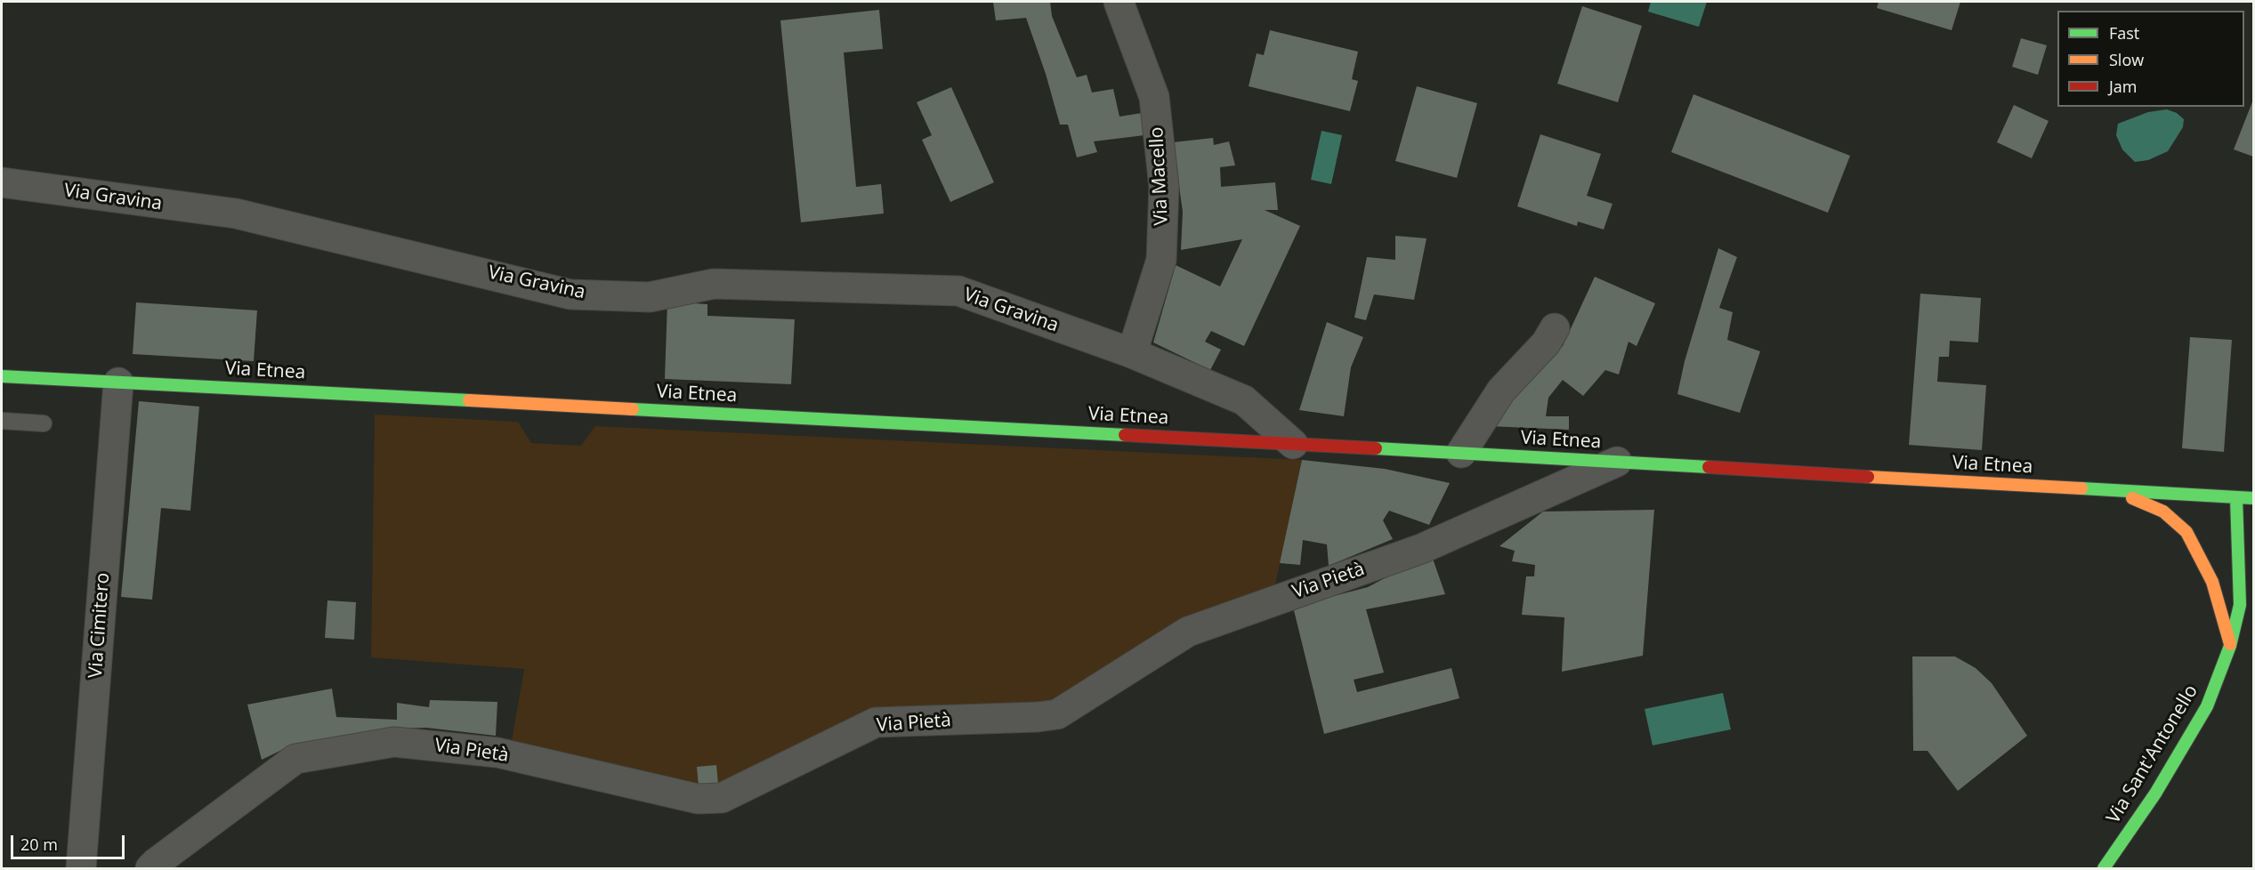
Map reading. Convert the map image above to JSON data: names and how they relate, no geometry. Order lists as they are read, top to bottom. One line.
{"streets":{"main road":["Via Etnea","Via Sant'Antonello"],"street":["Via Macello","Via Gravina","Via Pietà","Via Cimitero"]},"crossings":[["Via Macello","Via Gravina"],["Via Gravina","Via Etnea"],["Via Etnea","Via Pietà"],["Via Etnea","Via Cimitero"],["Via Etnea","Via Sant'Antonello"]],"legend":["Fast","Slow","Jam"],"scale_bar":"20 m"}
